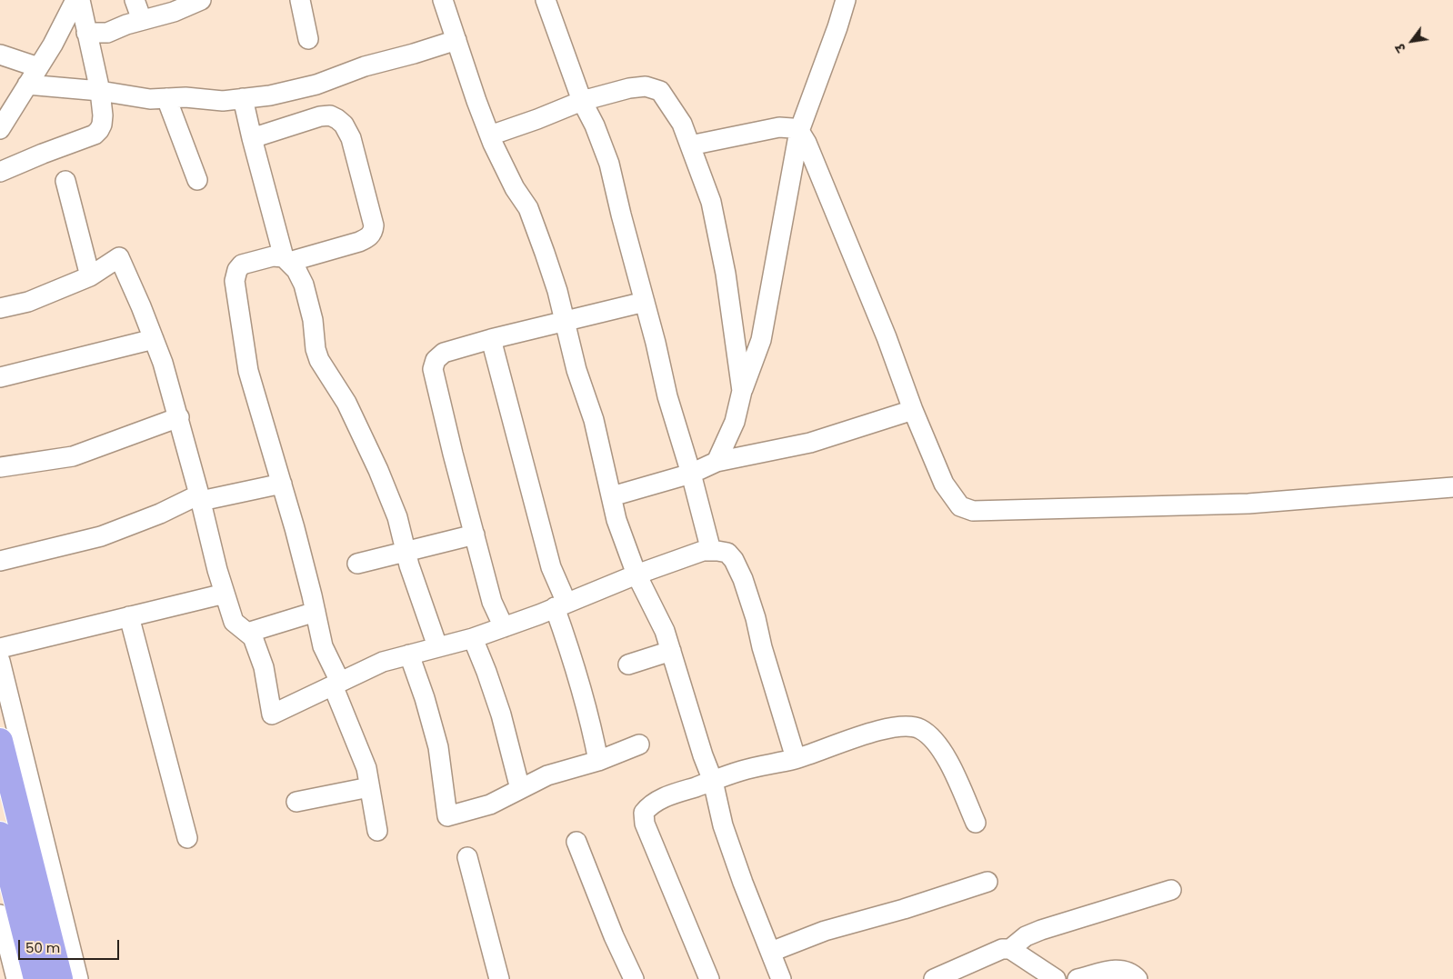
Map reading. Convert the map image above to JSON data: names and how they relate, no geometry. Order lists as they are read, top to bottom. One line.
{"scale_bar":"50 m","north":"bottom left"}
